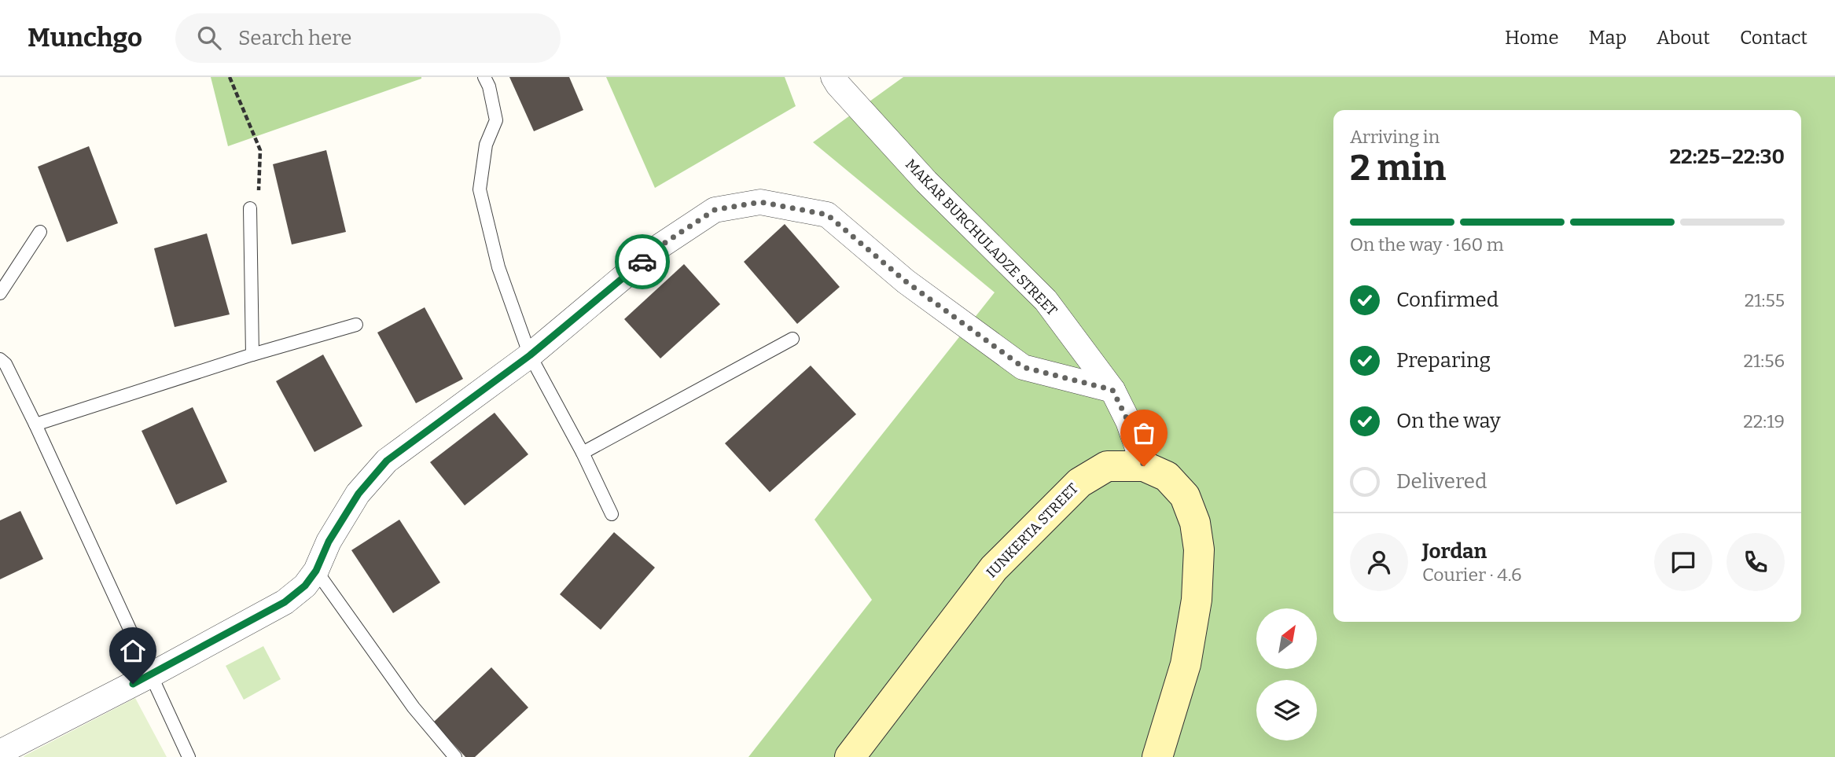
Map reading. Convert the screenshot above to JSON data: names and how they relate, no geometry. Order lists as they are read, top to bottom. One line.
{"streets":{"main road":["IUNKERTA STREET"],"street":["MAKAR BURCHULADZE STREET"]},"crossings":[["MAKAR BURCHULADZE STREET","IUNKERTA STREET"]],"north":"top right","page":{"header":"Munchgo","search":"Search here","nav":["Home","Map","About","Contact"],"heading":["2 min","Arriving in","22:25–22:30"],"panel":["Jordan","Courier · 4.6"],"bar":"On the way · 160 m","list":[["Confirmed","21:55"],["Preparing","21:56"],["On the way","22:19"],"Delivered"]}}
